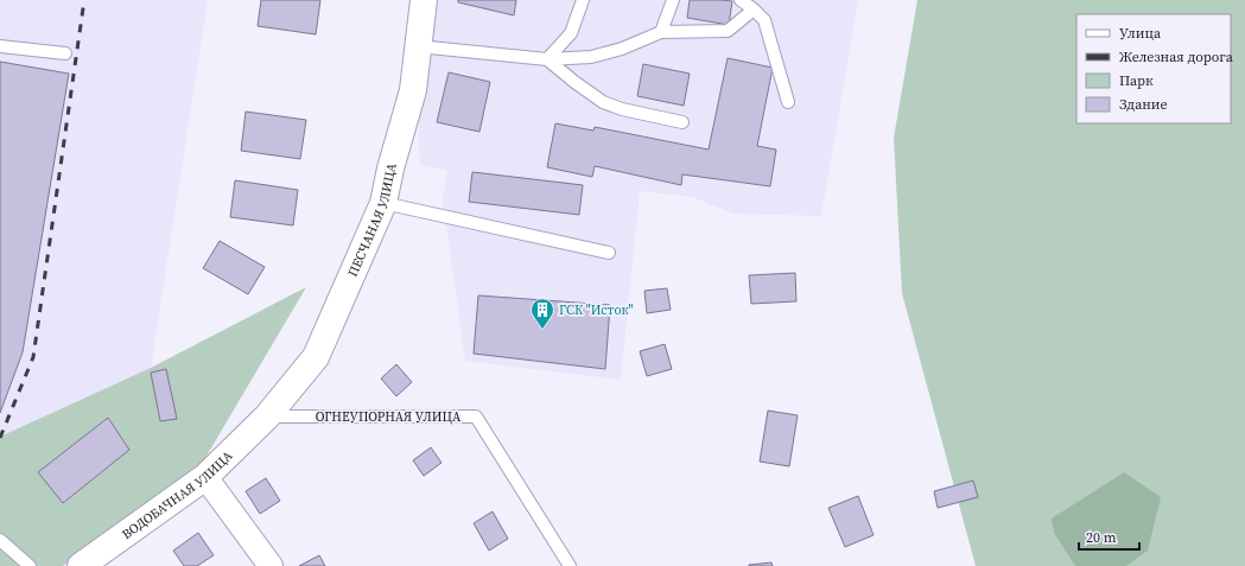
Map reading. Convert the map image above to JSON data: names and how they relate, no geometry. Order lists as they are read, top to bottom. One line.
{"streets":{"street":["ПЕСЧАНАЯ УЛИЦА","ВОДОБАЧНАЯ УЛИЦА"],"lane":["ОГНЕУПОРНАЯ УЛИЦА"]},"crossings":[["ПЕСЧАНАЯ УЛИЦА","ОГНЕУПОРНАЯ УЛИЦА"],["ПЕСЧАНАЯ УЛИЦА","ВОДОБАЧНАЯ УЛИЦА"],["ОГНЕУПОРНАЯ УЛИЦА","ВОДОБАЧНАЯ УЛИЦА"]],"places":{"building":["ГСК \"Исток\""]},"legend":["Улица","Железная дорога","Парк","Здание"],"scale_bar":"20 m"}
